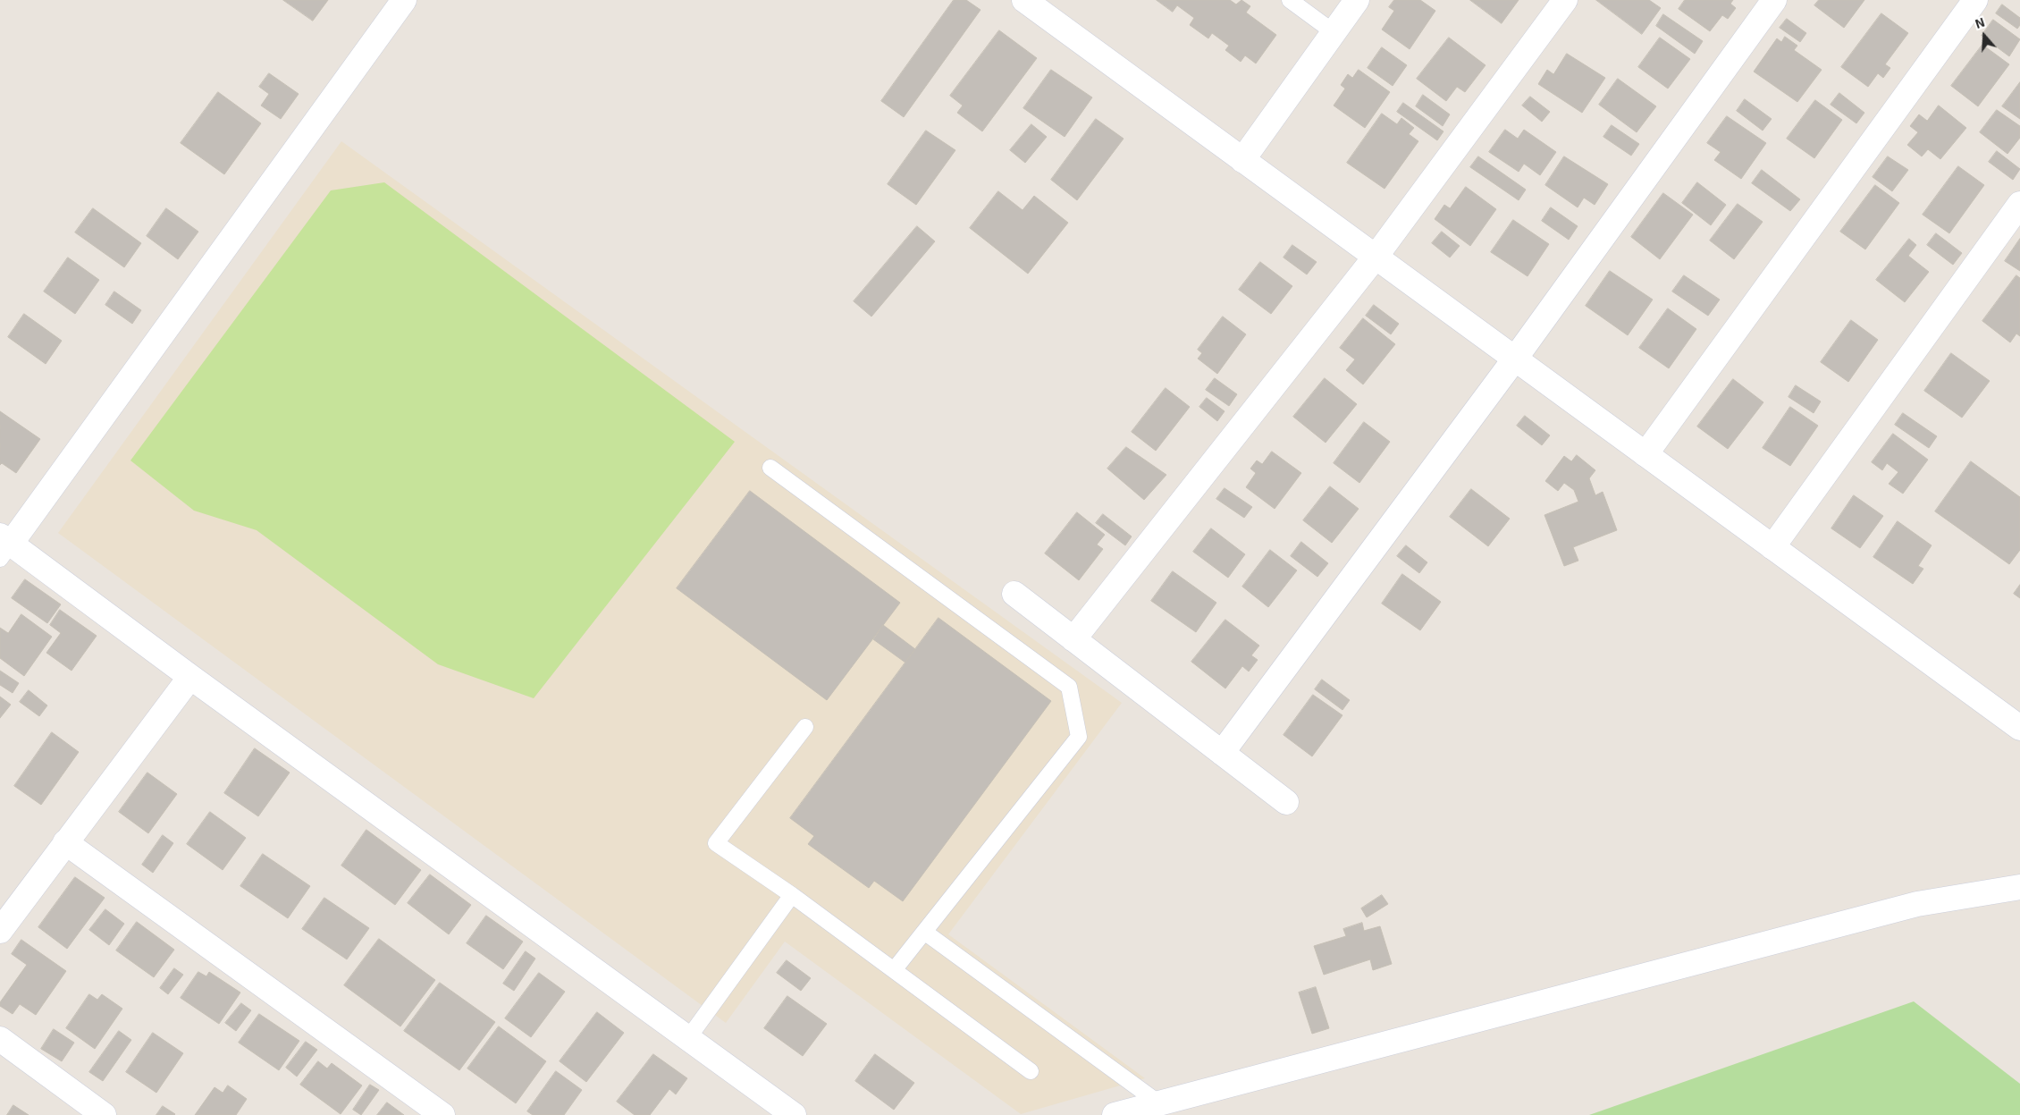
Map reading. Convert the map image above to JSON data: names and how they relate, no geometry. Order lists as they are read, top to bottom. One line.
{"north":"top"}
